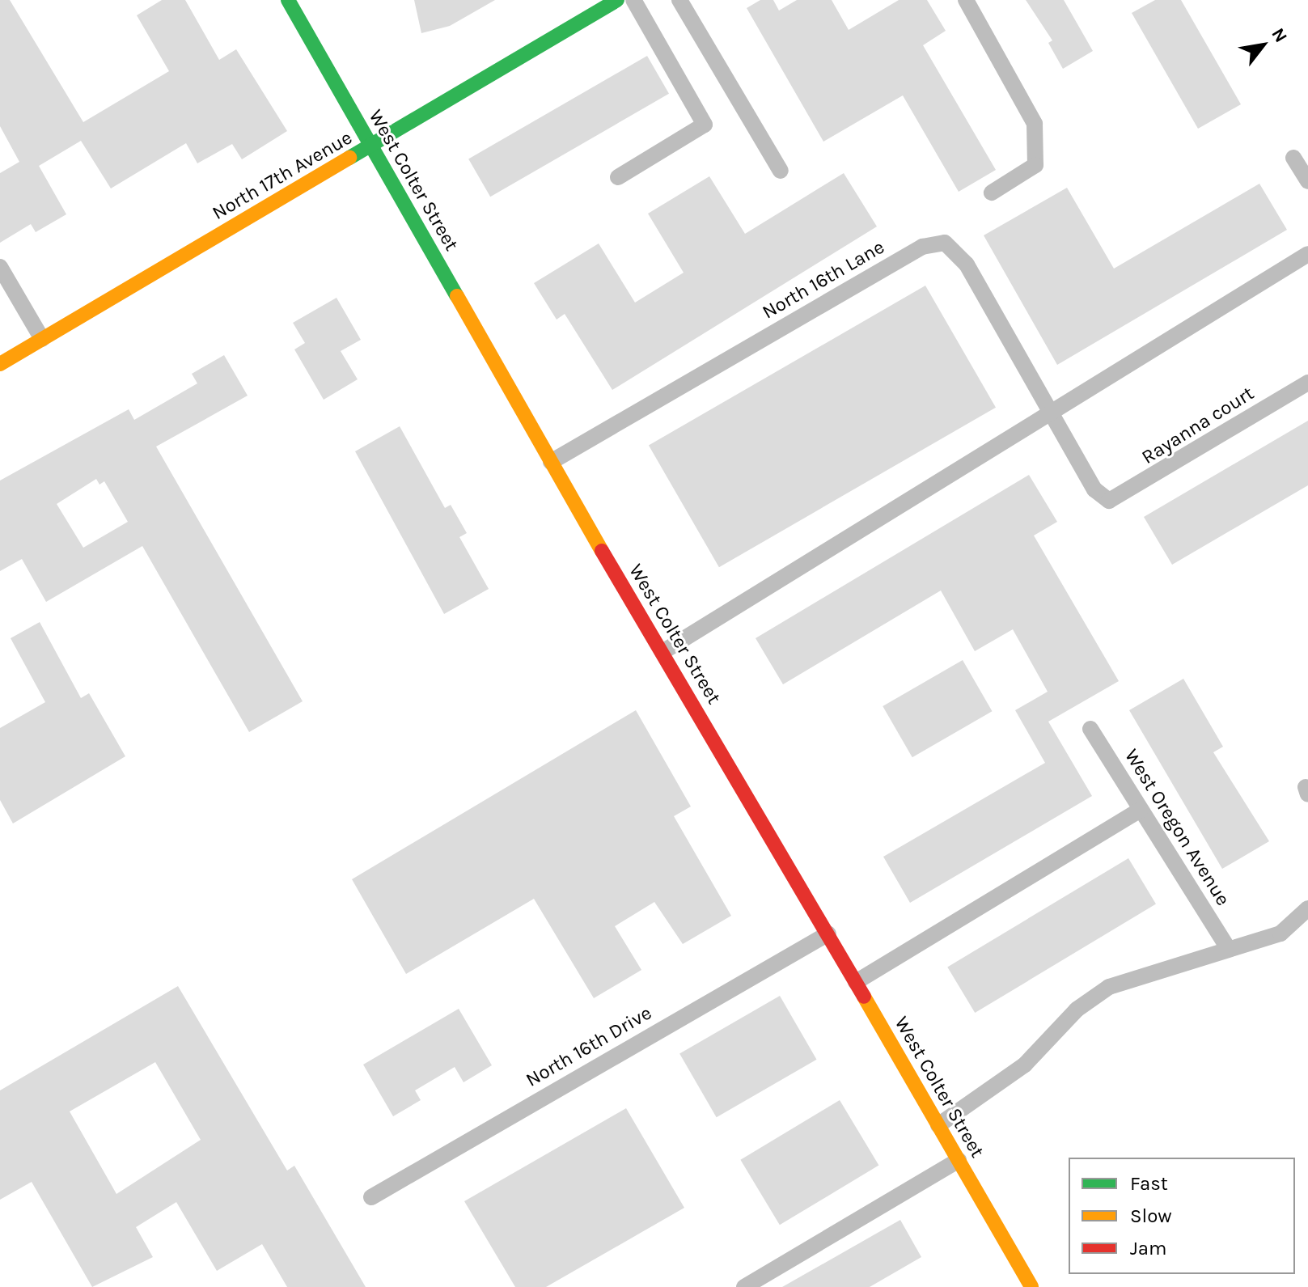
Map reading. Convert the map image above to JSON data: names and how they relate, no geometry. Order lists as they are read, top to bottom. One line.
{"streets":{"street":["North 17th Avenue","West Colter Street"],"lane":["North 16th Lane","Rayanna court","West Oregon Avenue","North 16th Drive"]},"crossings":[["North 17th Avenue","West Colter Street"],["West Colter Street","North 16th Lane"],["West Colter Street","North 16th Drive"],["North 16th Lane","Rayanna court"]],"legend":["Fast","Slow","Jam"],"north":"top right"}
